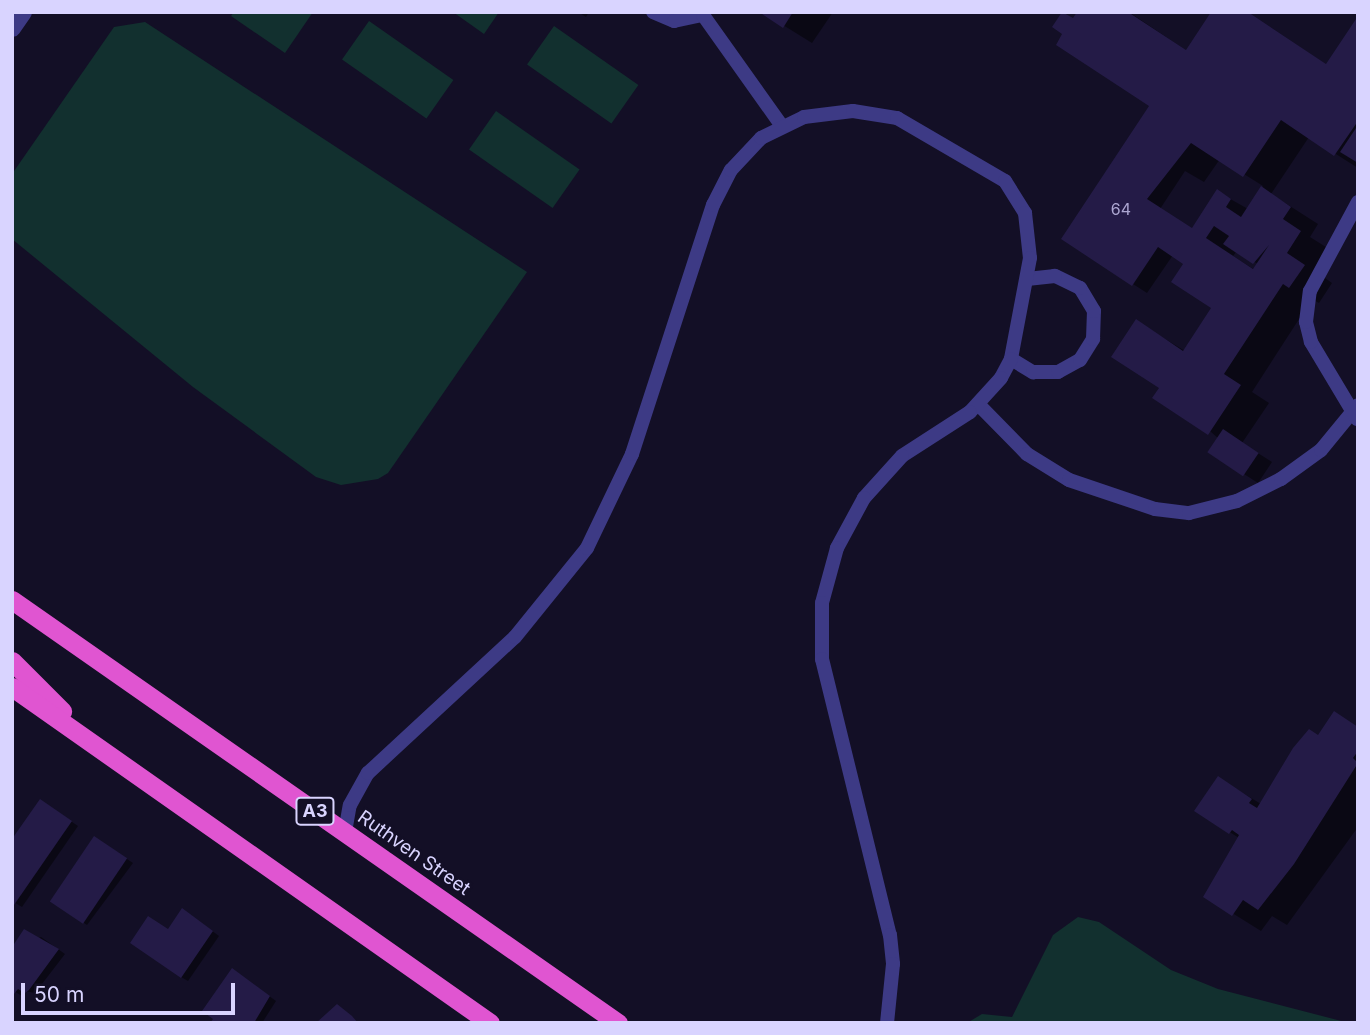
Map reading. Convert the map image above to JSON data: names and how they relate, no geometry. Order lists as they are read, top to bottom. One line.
{"streets":{"highway":["A3","Ruthven Street"]},"house_numbers":["64"],"scale_bar":"50 m"}
